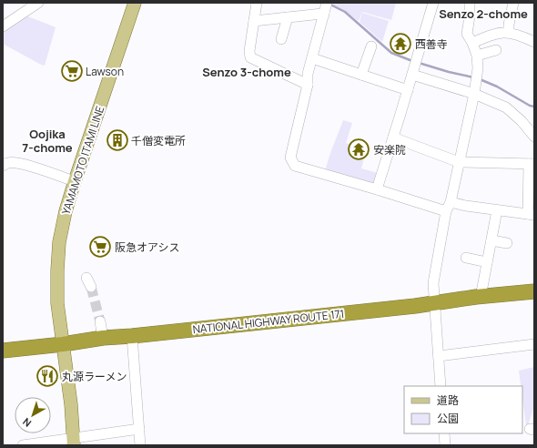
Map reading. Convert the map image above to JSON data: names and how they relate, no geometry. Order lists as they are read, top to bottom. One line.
{"streets":{"highway":["NATIONAL HIGHWAY ROUTE 171"],"main road":["YAMAMOTO ITAMI LINE"]},"crossings":[["YAMAMOTO ITAMI LINE","NATIONAL HIGHWAY ROUTE 171"]],"districts":["Senzo 2-chome","Senzo 3-chome","Oojika 7-chome"],"places":{"temple":["西善寺","安楽院"],"supermarket":["Lawson","阪急オアシス"],"building":["千僧変電所"],"restaurant":["丸源ラーメン"]},"legend":["道路","公園"],"north":"bottom left"}
